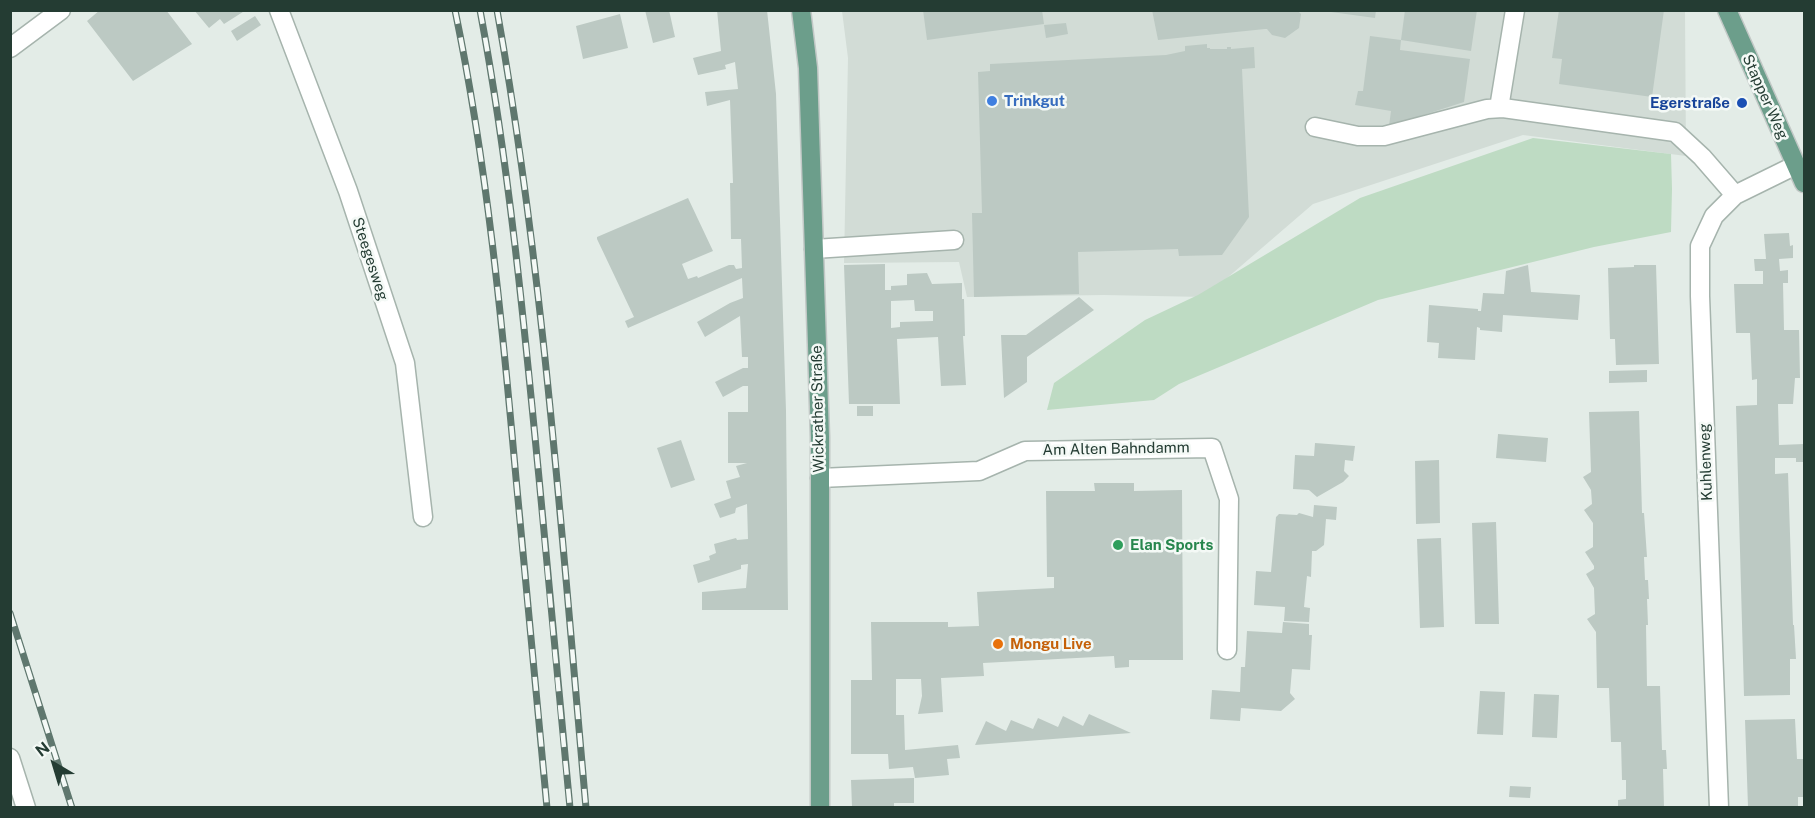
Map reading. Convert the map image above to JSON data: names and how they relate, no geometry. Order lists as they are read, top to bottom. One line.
{"streets":{"main road":["Stapper Weg","Wickrather Straße"],"street":["Steegesweg","Am Alten Bahndamm","Kuhlenweg"]},"crossings":[["Stapper Weg","Kuhlenweg"],["Wickrather Straße","Am Alten Bahndamm"]],"places":["Trinkgut","Egerstraße","Elan Sports","Mongu Live"],"north":"top left"}
